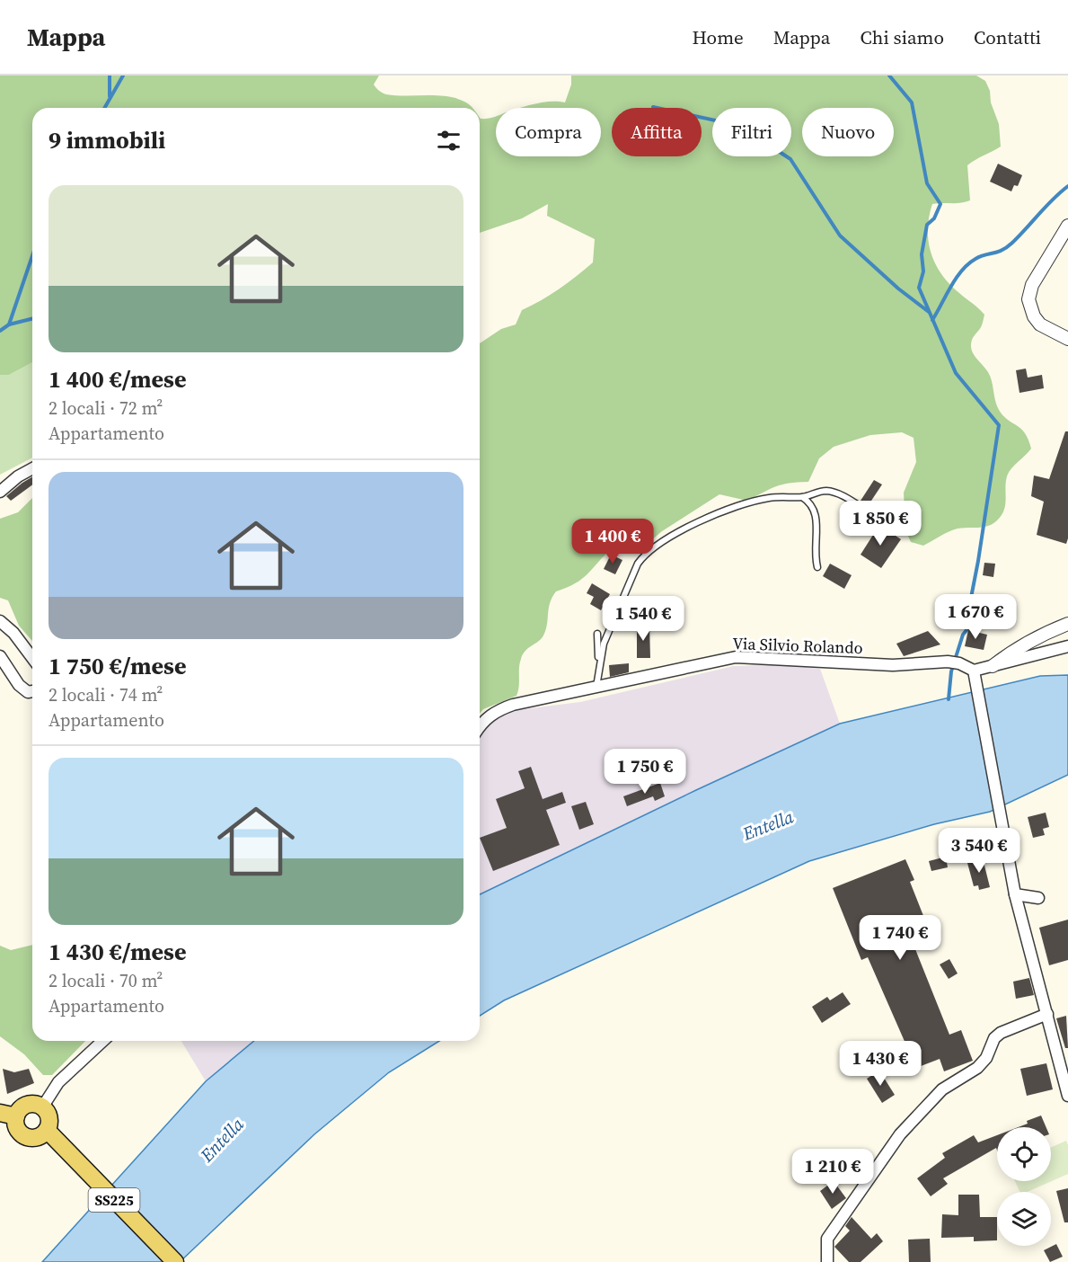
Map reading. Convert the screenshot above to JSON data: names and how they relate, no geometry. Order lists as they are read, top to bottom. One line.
{"streets":{"main road":["SS225"],"street":["Via Silvio Rolando"]},"water":["Entella"],"page":{"header":"Mappa","nav":["Home","Mappa","Chi siamo","Contatti"],"chip":["Compra","Affitta","Filtri","Nuovo"],"heading":"9 immobili","list":[{"name":"1 400 €/mese","note":"2 locali · 72 m² · Appartamento"},{"name":"1 750 €/mese","note":"2 locali · 74 m² · Appartamento"},{"name":"1 430 €/mese","note":"2 locali · 70 m² · Appartamento"}],"price":["1 850 €","1 400 €","1 670 €","1 540 €","1 750 €","3 540 €","1 740 €","1 430 €","1 210 €"]}}
